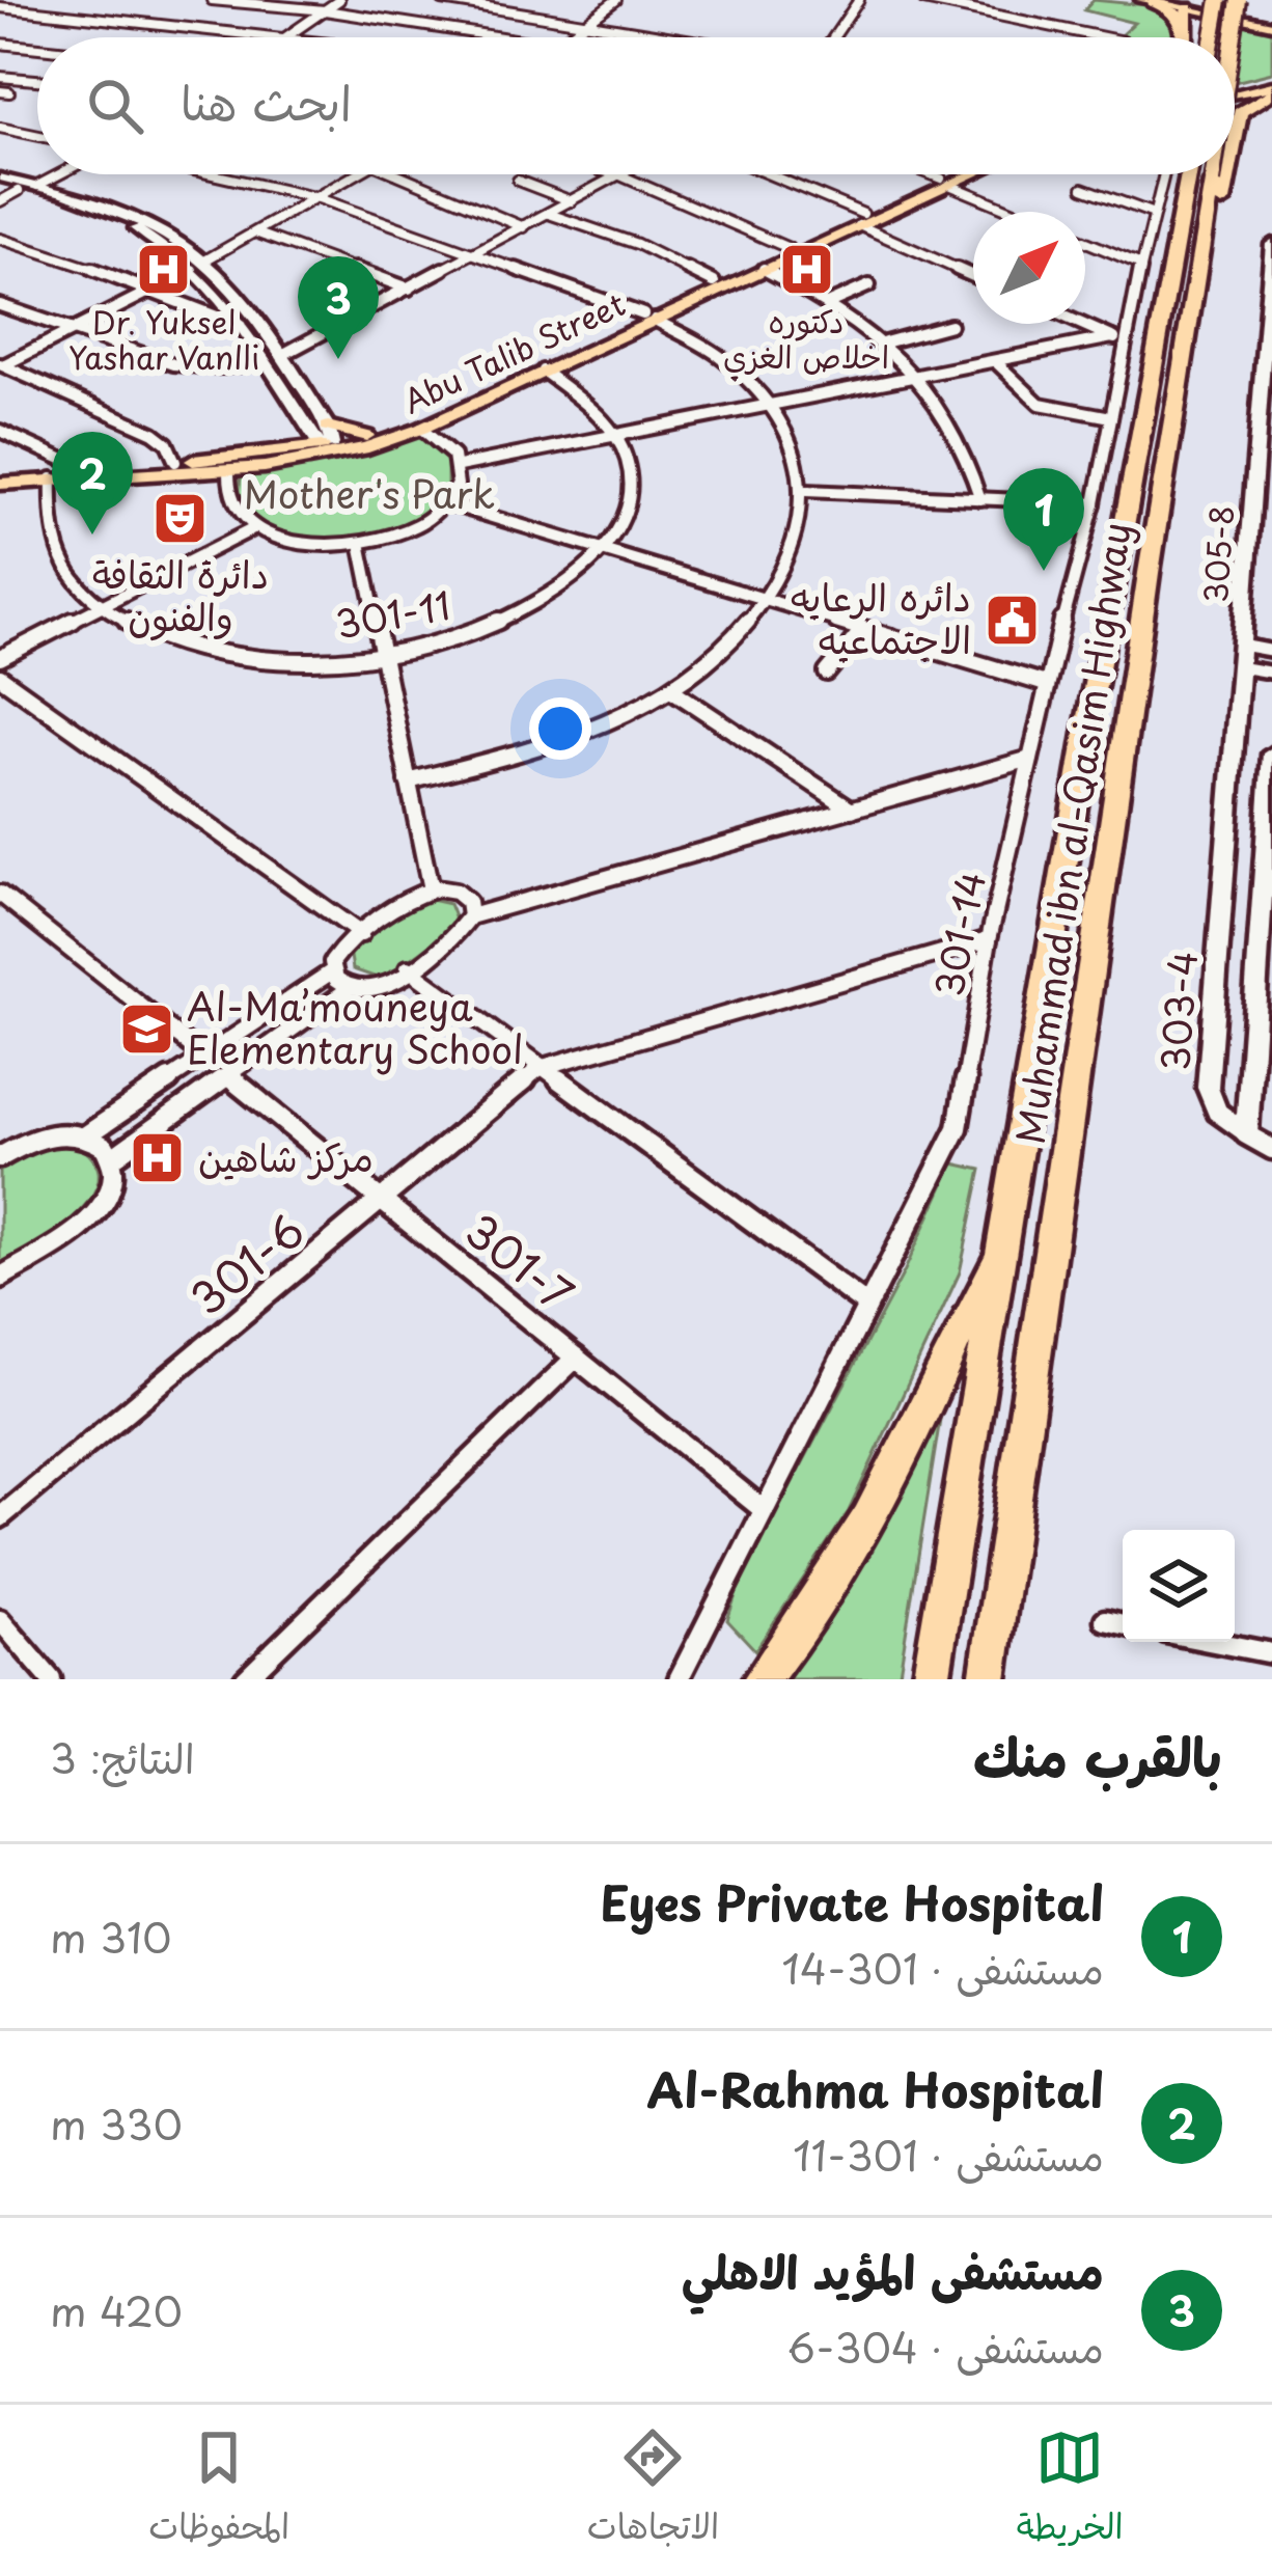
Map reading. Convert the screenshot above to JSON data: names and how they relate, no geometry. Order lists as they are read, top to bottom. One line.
{"streets":{"highway":["Muhammad ibn al-Qasim Highway"],"main road":["Abu Talib Street"],"street":["305-8","301-11","301-14","303-4","301-7","301-6"]},"crossings":[["Abu Talib Street","301-11"],["305-8","303-4"],["301-14","301-7"],["301-7","301-6"]],"parks":["Mother's Park"],"places":{"hospital":["دكتوره اخلاص الغزي","Dr. Yuksel Yashar Vanlli","مركز شاهين"],"theatre":["دائرة الثقافة والفنون"],"public building":["دائره الرعايه الاجتماعيه"],"school or university":["Al-Ma’mouneya Elementary School"]},"north":"top right","page":{"search":"ابحث هنا","pins":["3","2","1"],"heading":["بالقرب منك","النتائج: 3"],"list":[{"mark":"1","name":"Eyes Private Hospital","note":"مستشفى · 301-14","value":"310 m"},{"mark":"2","name":"Al-Rahma Hospital","note":"مستشفى · 301-11","value":"330 m"},{"mark":"3","name":"مستشفى المؤيد الاهلي","note":"مستشفى · 304-6","value":"420 m"}],"nav":["الخريطة","الاتجاهات","المحفوظات"]}}
